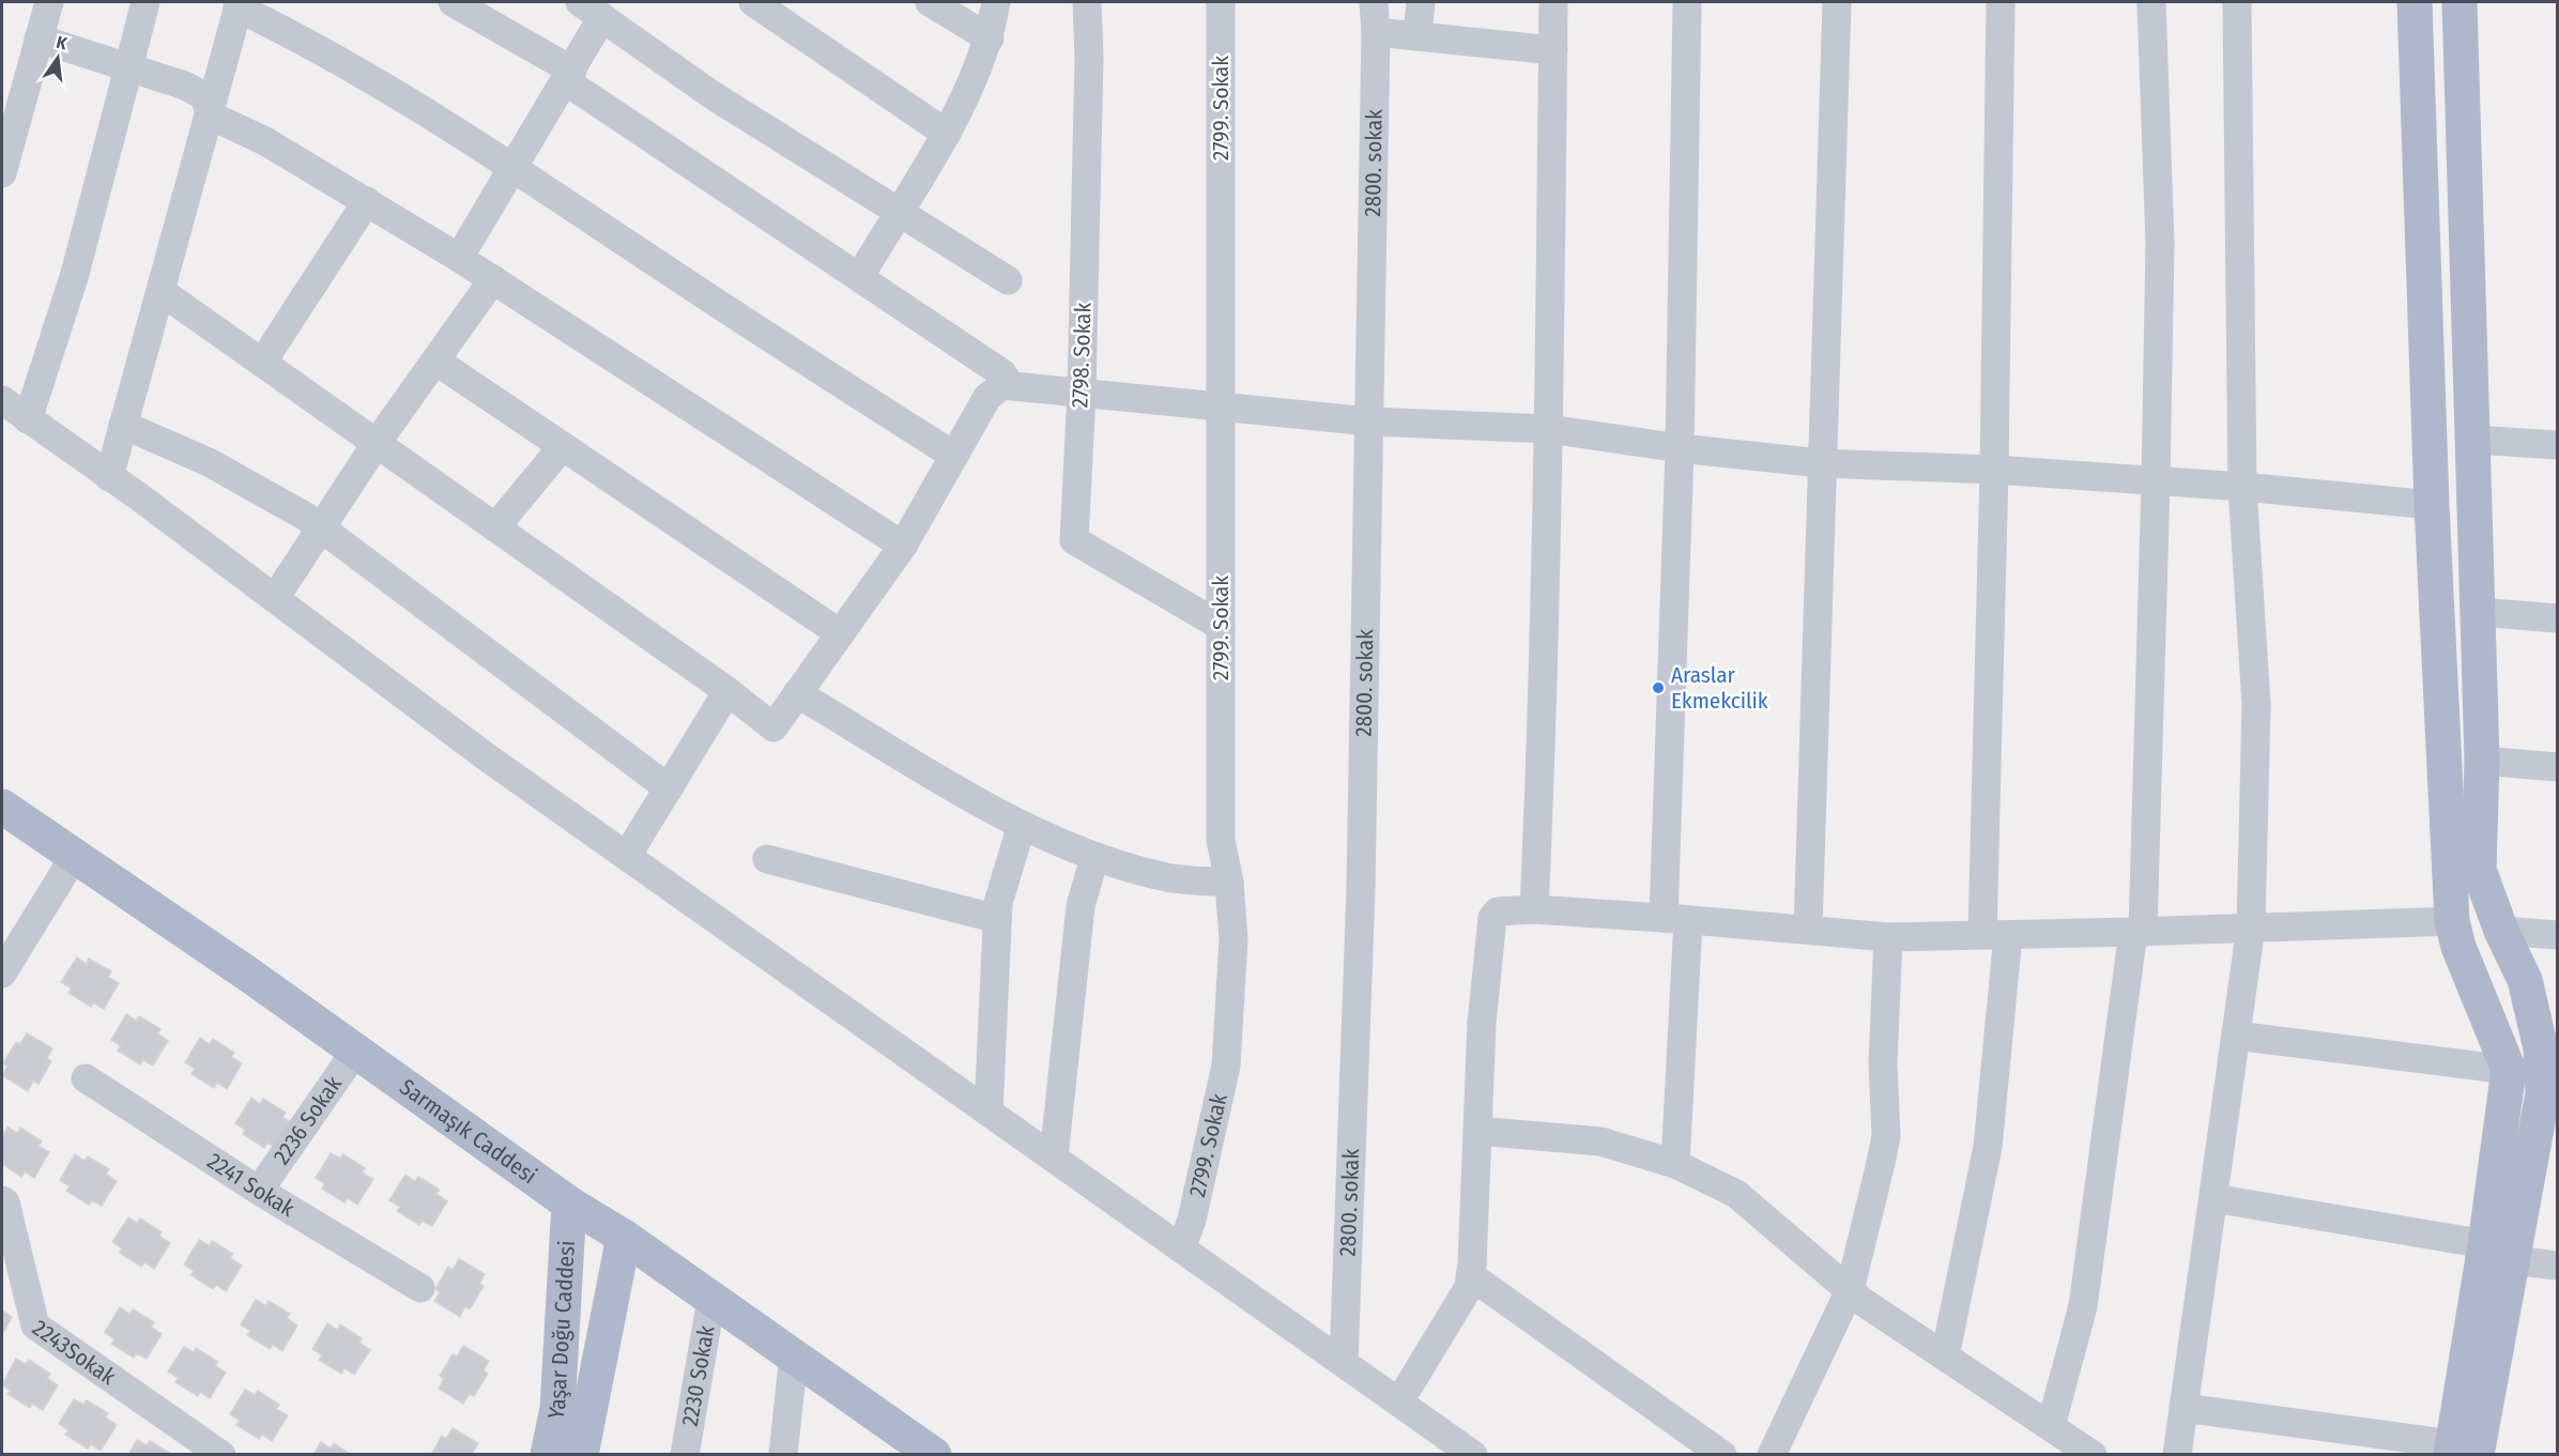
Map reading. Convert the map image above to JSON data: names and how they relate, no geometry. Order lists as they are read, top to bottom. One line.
{"streets":{"main road":["Sarmaşık Caddesi","Yaşar Doğu Caddesi"],"street":["2799. Sokak","2800. sokak","2798. Sokak","2236 Sokak","2241 Sokak","2243Sokak","2230 Sokak"]},"crossings":[["2799. Sokak","2798. Sokak"],["2236 Sokak","Sarmaşık Caddesi"],["2236 Sokak","2241 Sokak"],["Sarmaşık Caddesi","Yaşar Doğu Caddesi"],["Sarmaşık Caddesi","2230 Sokak"]],"places":["Araslar Ekmekcilik"],"north":"top"}
